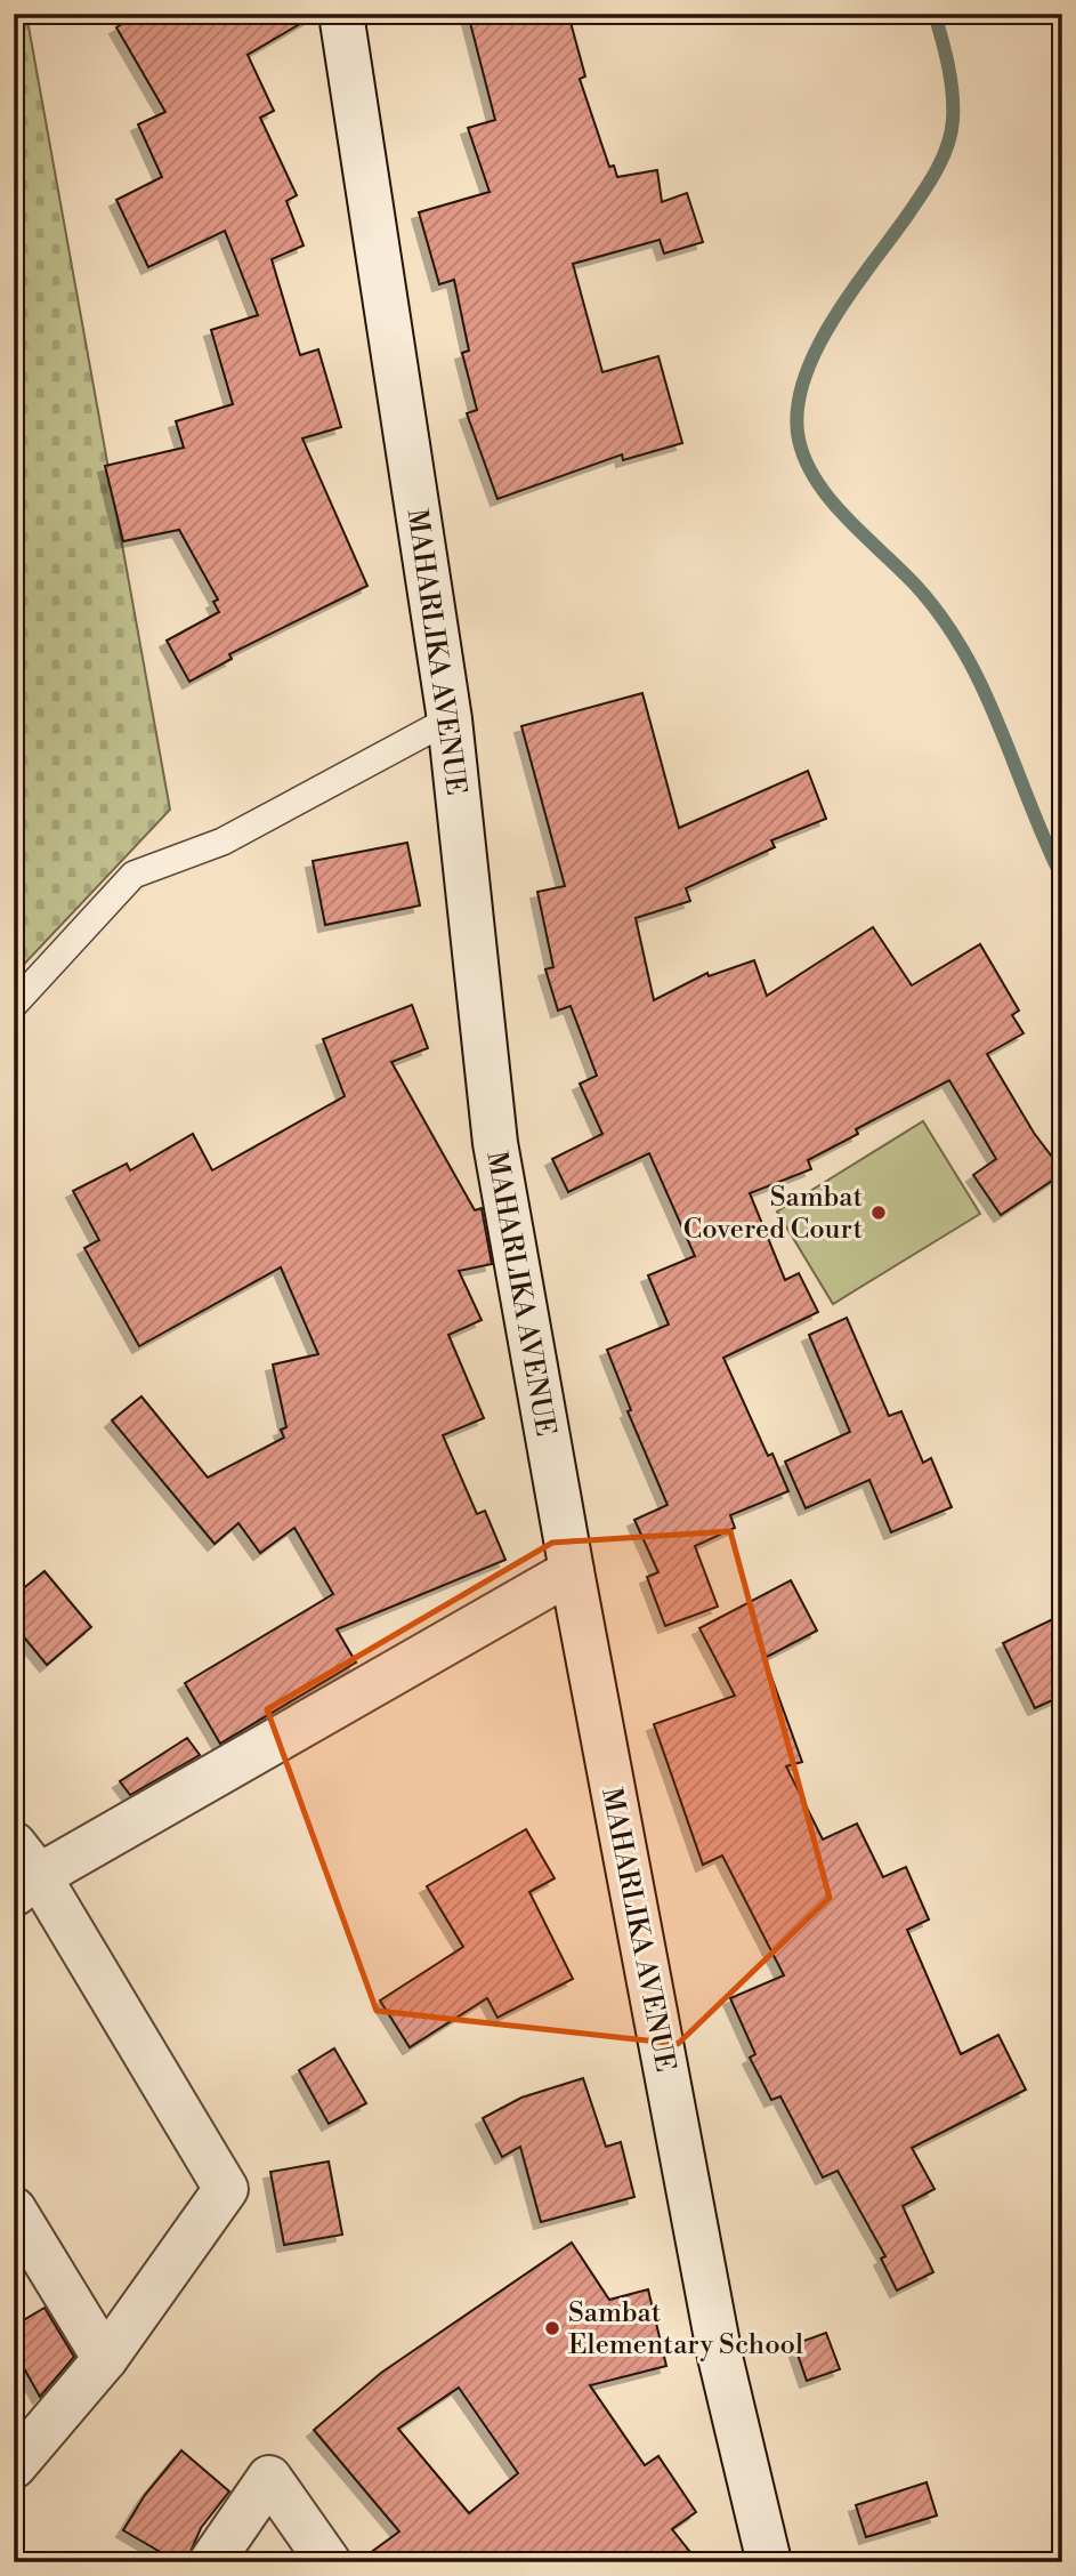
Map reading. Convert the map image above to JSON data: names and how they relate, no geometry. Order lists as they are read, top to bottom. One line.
{"streets":{"main road":["MAHARLIKA AVENUE"]},"places":["Sambat Covered Court","Sambat Elementary School"]}
